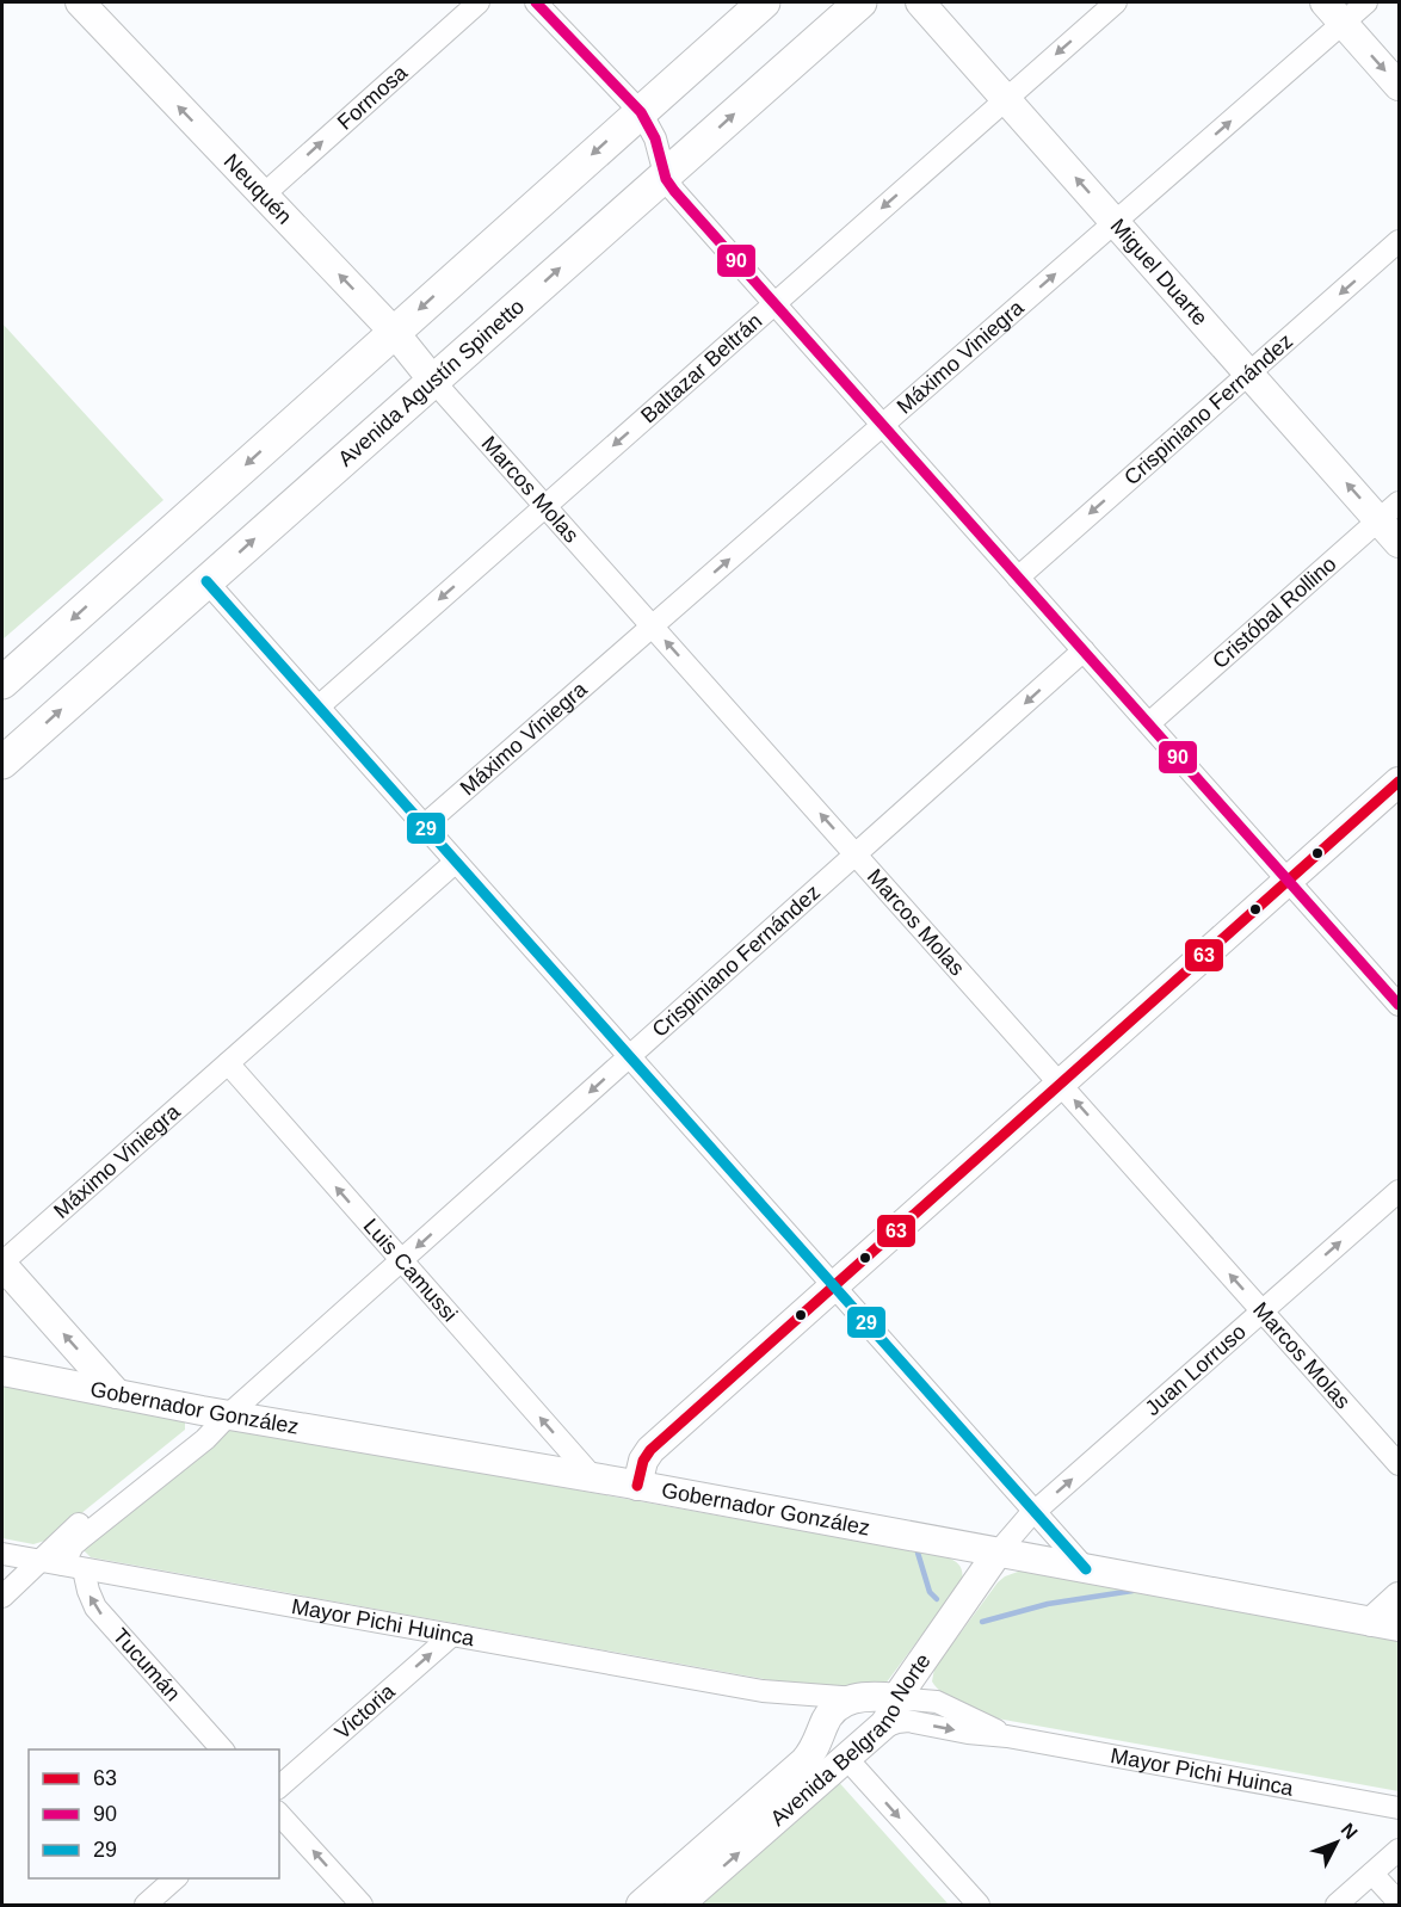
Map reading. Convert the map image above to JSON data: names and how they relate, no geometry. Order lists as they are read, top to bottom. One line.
{"streets":{"main road":["Neuquén","Miguel Duarte","Avenida Agustín Spinetto","Gobernador González","Mayor Pichi Huinca","Avenida Belgrano Norte"],"street":["Formosa","Máximo Viniegra","Baltazar Beltrán","Crispiniano Fernández","Marcos Molas","Cristóbal Rollino","Luis Camussi","Juan Lorruso","Tucumán","Victoria"]},"crossings":[["Formosa","Neuquén"],["Neuquén","Avenida Agustín Spinetto"],["Neuquén","Marcos Molas"],["Miguel Duarte","Máximo Viniegra"],["Miguel Duarte","Baltazar Beltrán"],["Miguel Duarte","Crispiniano Fernández"],["Miguel Duarte","Cristóbal Rollino"],["Máximo Viniegra","Marcos Molas"],["Máximo Viniegra","Luis Camussi"],["Baltazar Beltrán","Marcos Molas"],["Avenida Agustín Spinetto","Marcos Molas"],["Crispiniano Fernández","Marcos Molas"],["Crispiniano Fernández","Luis Camussi"],["Crispiniano Fernández","Gobernador González"],["Crispiniano Fernández","Mayor Pichi Huinca"],["Crispiniano Fernández","Tucumán"],["Marcos Molas","Juan Lorruso"],["Luis Camussi","Gobernador González"],["Juan Lorruso","Gobernador González"],["Juan Lorruso","Avenida Belgrano Norte"],["Gobernador González","Avenida Belgrano Norte"],["Mayor Pichi Huinca","Tucumán"],["Mayor Pichi Huinca","Victoria"],["Mayor Pichi Huinca","Avenida Belgrano Norte"]],"one_way":["Formosa","Neuquén","Miguel Duarte","Máximo Viniegra","Baltazar Beltrán","Crispiniano Fernández","Marcos Molas","Luis Camussi","Juan Lorruso","Tucumán","Victoria"],"lines":["transit line 90","transit line 29","transit line 63"],"legend":["63","90","29"],"north":"top right"}
